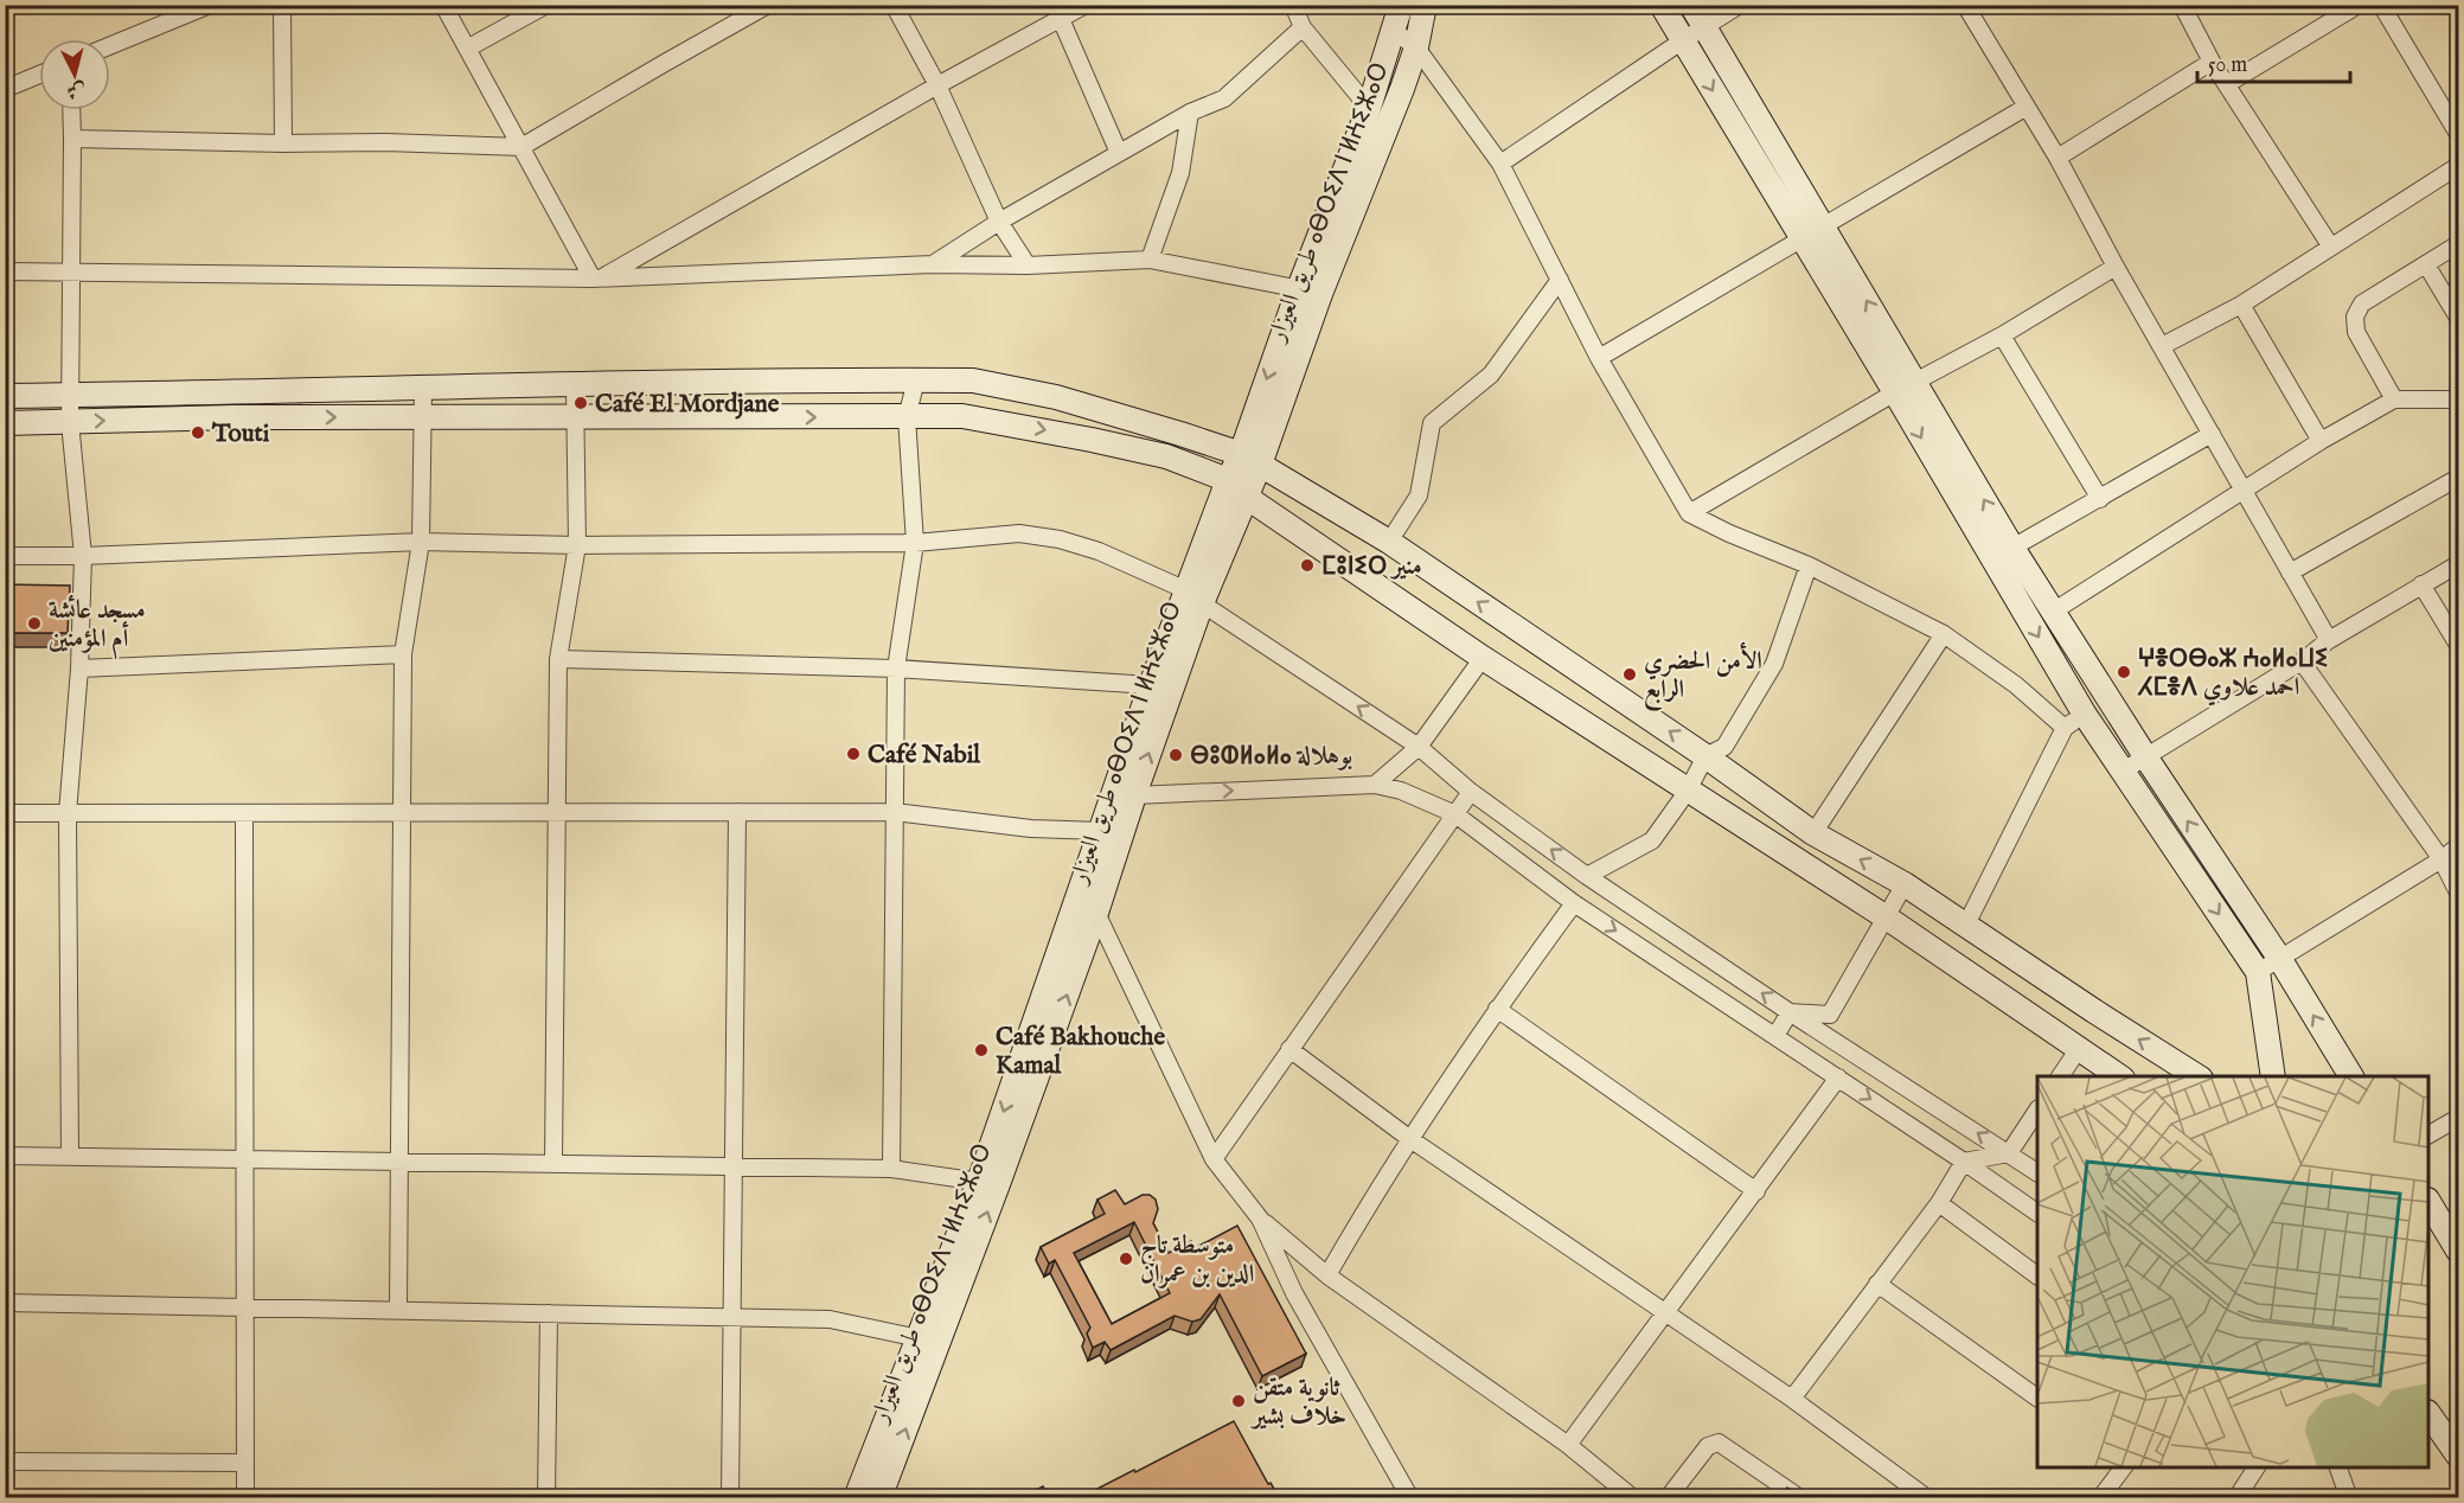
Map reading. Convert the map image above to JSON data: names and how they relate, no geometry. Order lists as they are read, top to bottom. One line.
{"streets":{"main road":["طريق العيزار ⴰⴱⵔⵉⴷ ⵏ ⵍⵄⵉⵣⴰⵔ"]},"places":["Café El Mordjane","Touti","ⵎⵓⵏⵉⵔ منير","مسجد عائشة أم المؤمنين","ⵖⴻⵔⴱⴰⵣ ⵄⴰⵍⴰⵡⵉ ⵃⵎⴻⴷ احمد علاوي","الأمن الحضري الرابع","Café Nabil","ⴱⵓⵀⵍⴰⵍⴰ بوهلالة","Café Bakhouche Kamal","متوسطة تاج الدين بن عمران","ثانوية متقن خلاف بشير"],"scale_bar":"50 m","north":"bottom"}
